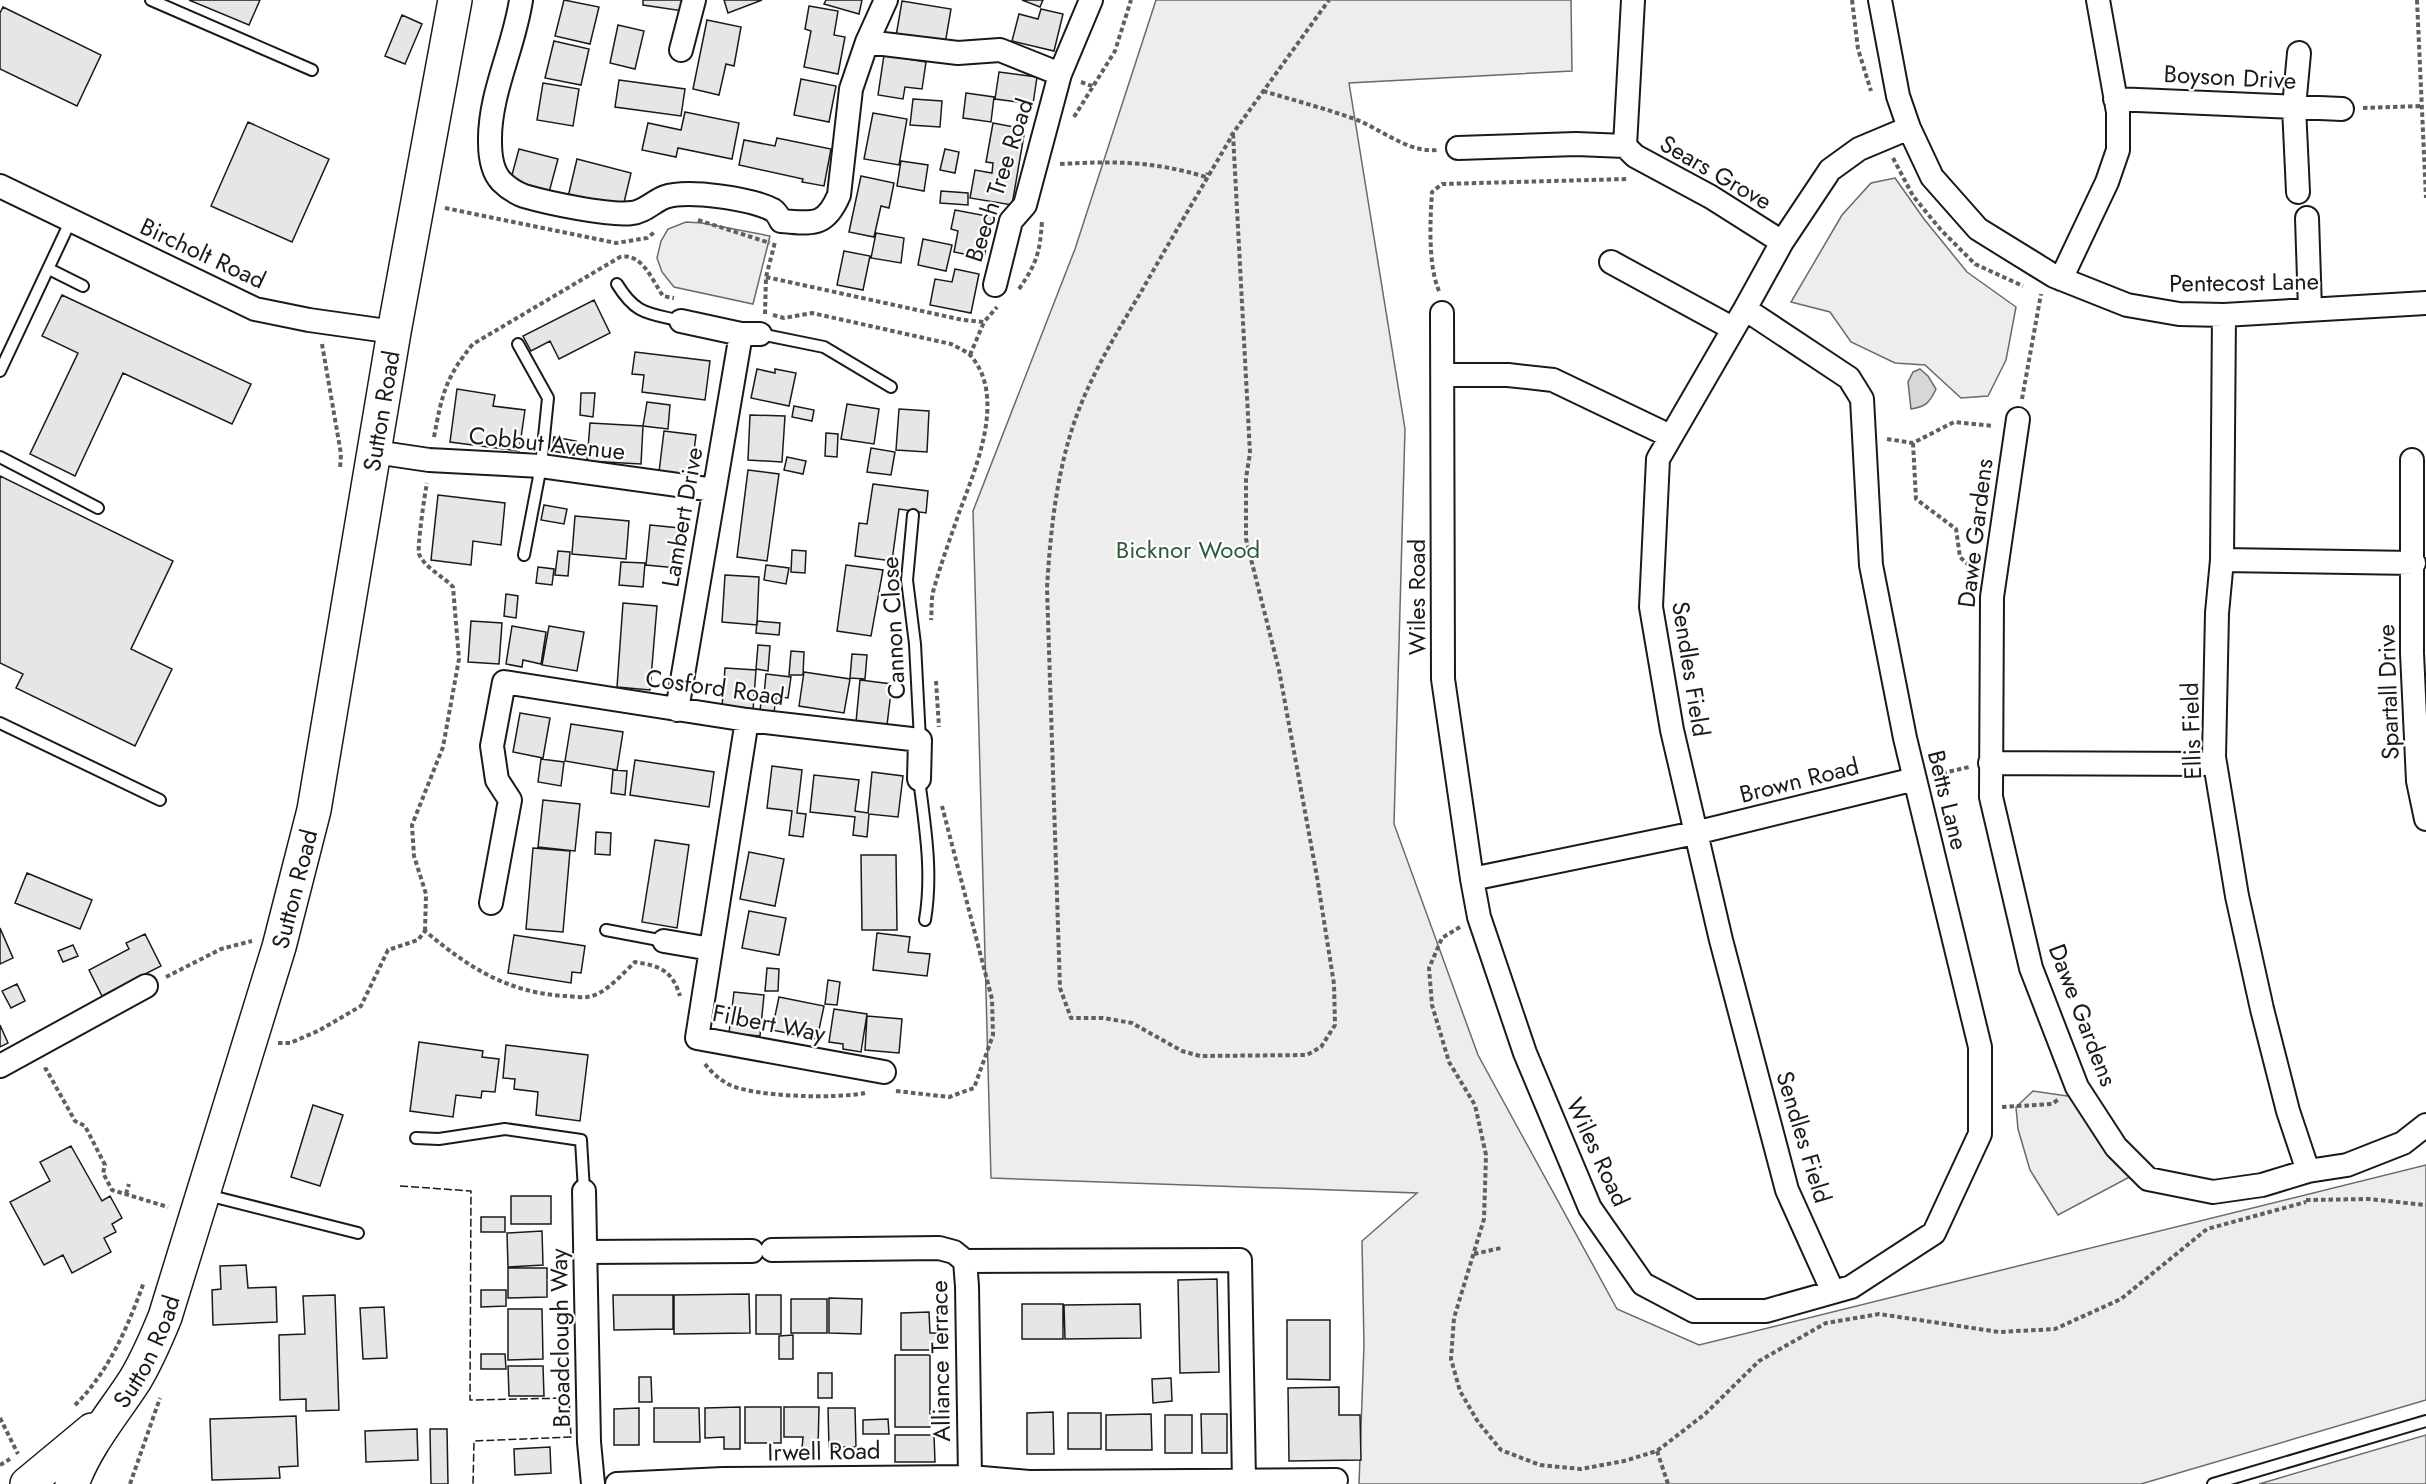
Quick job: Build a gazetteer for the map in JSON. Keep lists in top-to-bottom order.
{
  "streets": {
    "main road": ["Sutton Road"],
    "street": [
      "Boyson Drive",
      "Sears Grove",
      "Beech Tree Road",
      "Bircholt Road",
      "Pentecost Lane",
      "Cobbut Avenue",
      "Lambert Drive",
      "Dawe Gardens",
      "Wiles Road",
      "Sendles Field",
      "Cosford Road",
      "Spartall Drive",
      "Ellis Field",
      "Brown Road",
      "Betts Lane",
      "Filbert Way",
      "Broadclough Way",
      "Alliance Terrace",
      "Irwell Road"
    ],
    "lane": ["Cannon Close"]
  },
  "crossings": [
    ["Sears Grove", "Sendles Field"],
    ["Bircholt Road", "Sutton Road"],
    ["Pentecost Lane", "Sendles Field"],
    ["Pentecost Lane", "Ellis Field"],
    ["Sutton Road", "Cobbut Avenue"],
    ["Cobbut Avenue", "Lambert Drive"],
    ["Lambert Drive", "Cosford Road"],
    ["Dawe Gardens", "Ellis Field"],
    ["Wiles Road", "Sendles Field"],
    ["Wiles Road", "Betts Lane"],
    ["Cannon Close", "Cosford Road"],
    ["Sendles Field", "Brown Road"],
    ["Sendles Field", "Betts Lane"],
    ["Cosford Road", "Filbert Way"],
    ["Brown Road", "Betts Lane"],
    ["Broadclough Way", "Alliance Terrace"],
    ["Alliance Terrace", "Irwell Road"]
  ],
  "parks": ["Bicknor Wood"]
}
